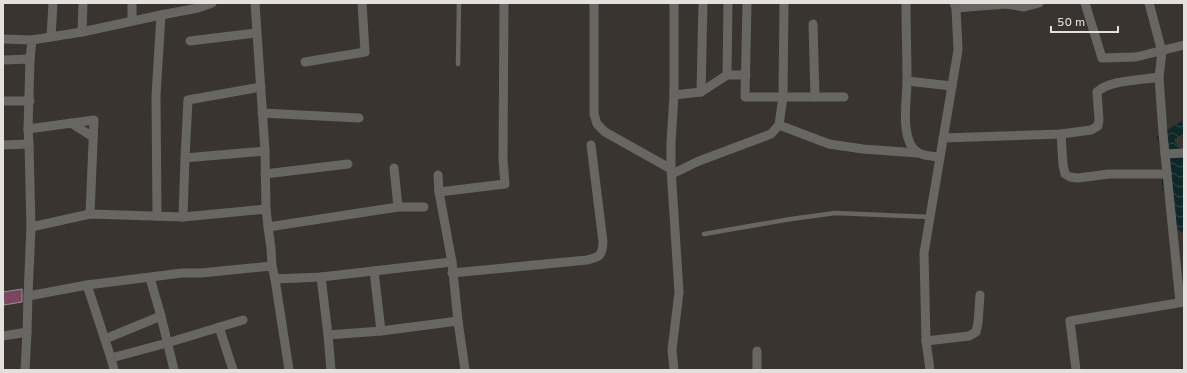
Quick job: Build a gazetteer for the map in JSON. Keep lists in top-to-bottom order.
{
  "scale_bar": "50 m"
}
